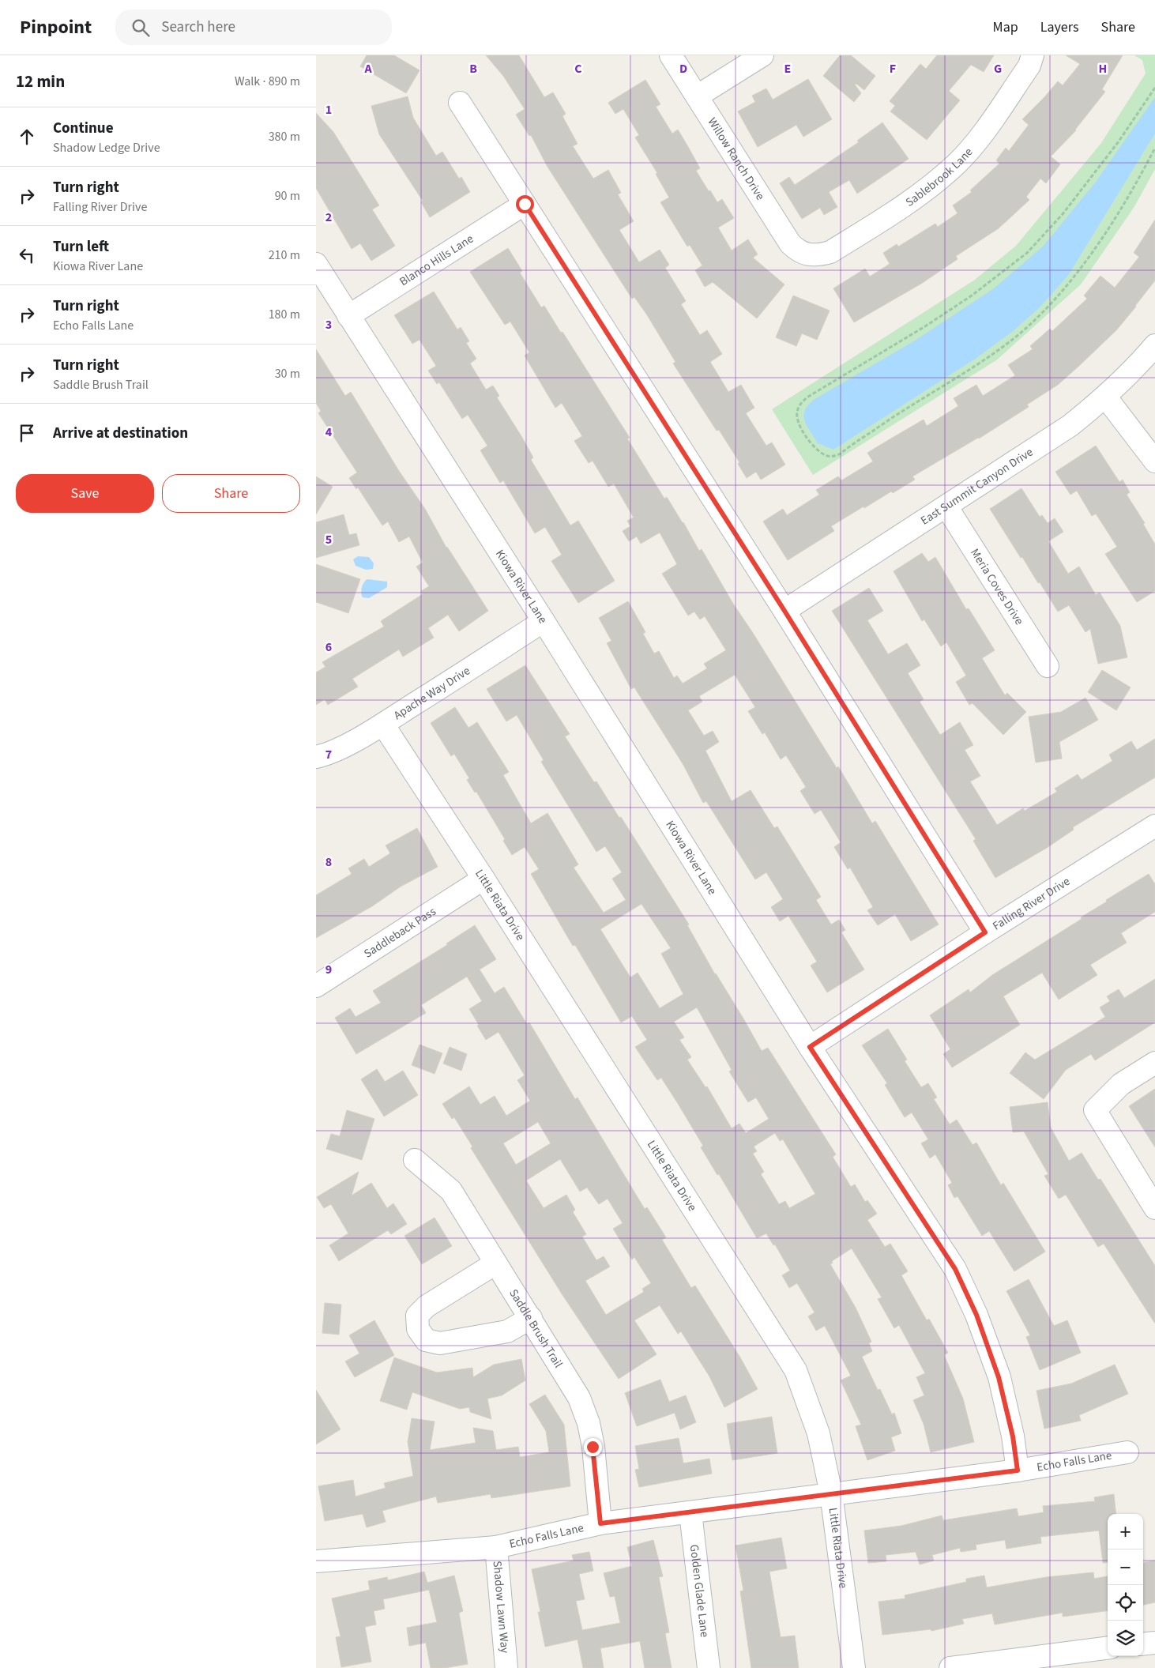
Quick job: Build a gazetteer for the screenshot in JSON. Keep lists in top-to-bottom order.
{
  "streets": {
    "street": [
      "Willow Ranch Drive",
      "Sablebrook Lane",
      "Blanco Hills Lane",
      "East Summit Canyon Drive",
      "Kiowa River Lane",
      "Meria Coves Drive",
      "Apache Way Drive",
      "Falling River Drive",
      "Little Riata Drive",
      "Saddleback Pass",
      "Saddle Brush Trail",
      "Echo Falls Lane",
      "Golden Glade Lane",
      "Shadow Lawn Way"
    ]
  },
  "crossings": [
    ["Willow Ranch Drive", "Sablebrook Lane"],
    ["Blanco Hills Lane", "Kiowa River Lane"],
    ["East Summit Canyon Drive", "Meria Coves Drive"],
    ["Kiowa River Lane", "Apache Way Drive"],
    ["Kiowa River Lane", "Falling River Drive"],
    ["Kiowa River Lane", "Echo Falls Lane"],
    ["Apache Way Drive", "Little Riata Drive"],
    ["Little Riata Drive", "Saddleback Pass"],
    ["Little Riata Drive", "Echo Falls Lane"],
    ["Saddle Brush Trail", "Echo Falls Lane"],
    ["Echo Falls Lane", "Golden Glade Lane"],
    ["Echo Falls Lane", "Shadow Lawn Way"]
  ],
  "page": {
    "header": "Pinpoint",
    "search": "Search here",
    "nav": ["Map", "Layers", "Share"],
    "heading": ["12 min", "Walk · 890 m"],
    "list": [
      ["Continue", "Shadow Ledge Drive", "380 m"],
      ["Turn right", "Falling River Drive", "90 m"],
      ["Turn left", "Kiowa River Lane", "210 m"],
      ["Turn right", "Echo Falls Lane", "180 m"],
      ["Turn right", "Saddle Brush Trail", "30 m"],
      "Arrive at destination"
    ],
    "buttons": ["Save", "Share"],
    "map_buttons": ["+", "−"]
  },
  "grid": {
    "columns": [
      "A",
      "B",
      "C",
      "D",
      "E",
      "F",
      "G",
      "H"
    ],
    "rows": [
      "1",
      "2",
      "3",
      "4",
      "5",
      "6",
      "7",
      "8",
      "9"
    ]
  }
}
